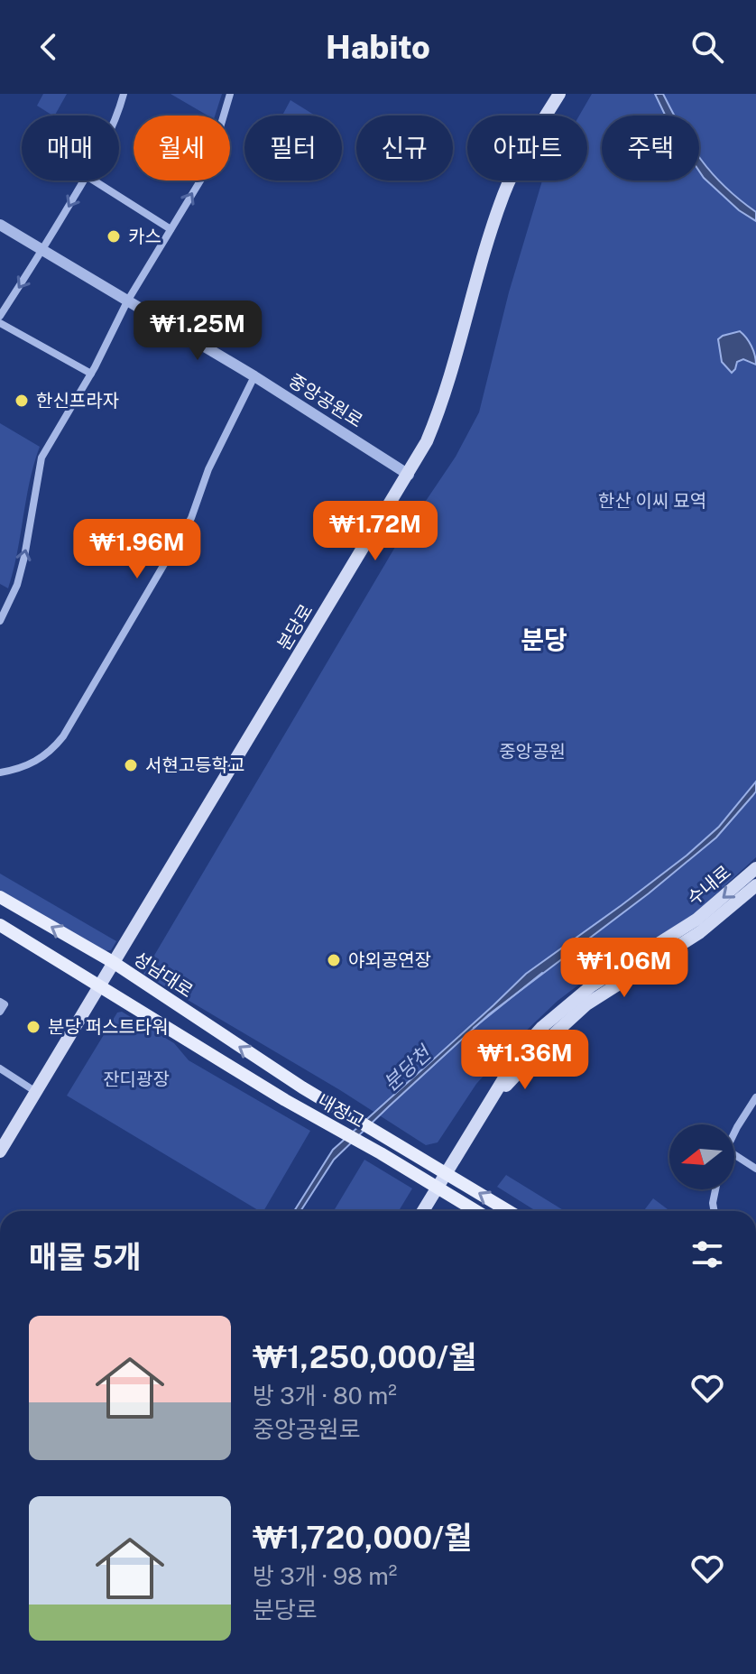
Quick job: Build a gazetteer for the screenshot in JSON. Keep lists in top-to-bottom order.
{
  "streets": {
    "main road": [
      "분당로",
      "수내로",
      "성남대로",
      "내정교"
    ],
    "street": ["중앙공원로"]
  },
  "crossings": [
    ["중앙공원로", "분당로"],
    ["분당로", "성남대로"],
    ["분당로", "내정교"],
    ["수내로", "성남대로"],
    ["수내로", "내정교"]
  ],
  "one_way": ["성남대로"],
  "districts": ["분당"],
  "water": ["분당천"],
  "parks": ["한산 이씨 묘역", "중앙공원", "잔디광장"],
  "places": [
    "카스",
    "한신프라자",
    "서현고등학교",
    "야외공연장",
    "분당 퍼스트타워"
  ],
  "north": "left",
  "page": {
    "header": "Habito",
    "chip": [
      "매매",
      "월세",
      "필터",
      "신규",
      "아파트",
      "주택"
    ],
    "price": [
      "₩1.25M",
      "₩1.72M",
      "₩1.96M",
      "₩1.06M",
      "₩1.36M"
    ],
    "heading": "매물 5개",
    "list": [
      {
        "name": "₩1,250,000/월",
        "note": "방 3개 · 80 m² · 중앙공원로"
      },
      {
        "name": "₩1,720,000/월",
        "note": "방 3개 · 98 m² · 분당로"
      }
    ]
  }
}
